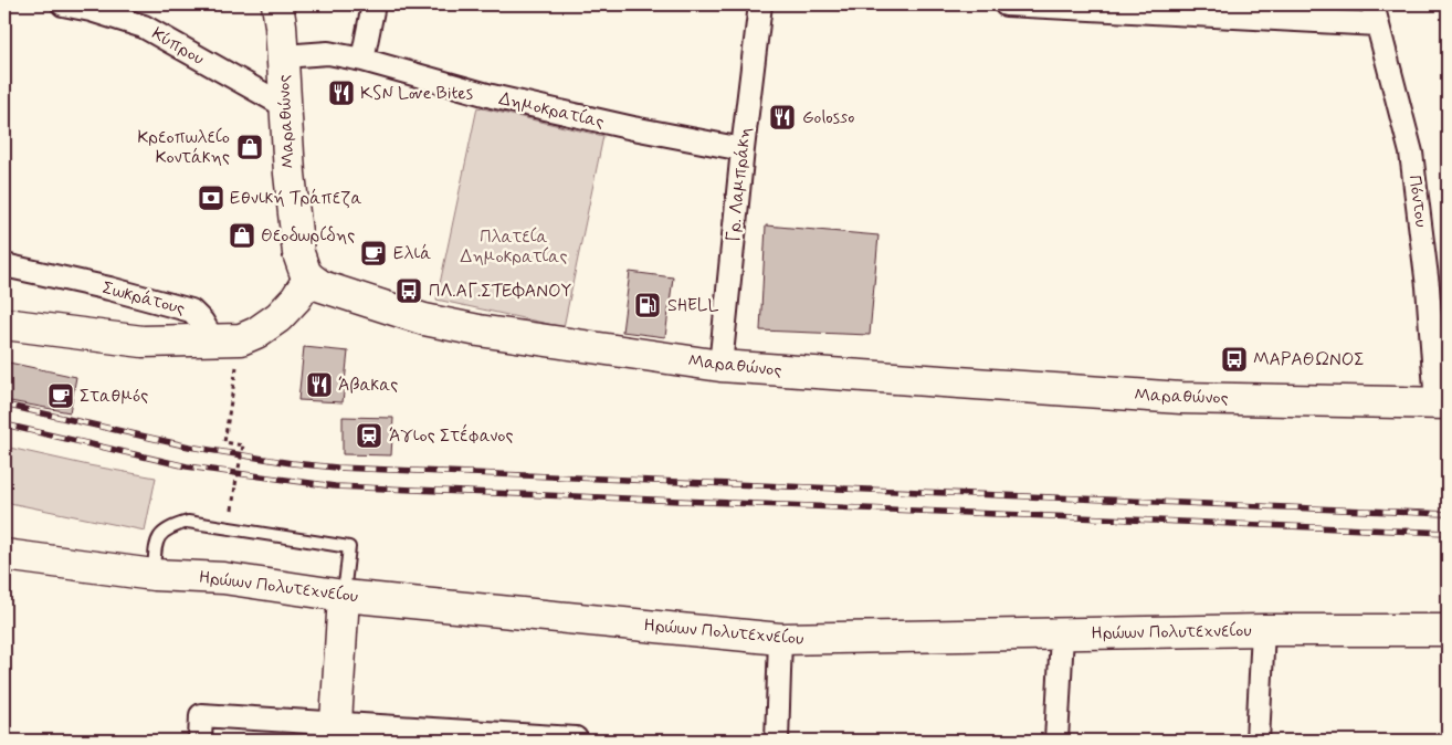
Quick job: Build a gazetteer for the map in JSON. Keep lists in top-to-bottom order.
{
  "streets": {
    "street": [
      "Κύπρου",
      "Δημοκρατίας",
      "Μαραθώνος",
      "Γρ. Λαμπράκη",
      "Πόντου",
      "Σωκράτους",
      "Ηρώων Πολυτεχνείου"
    ]
  },
  "crossings": [
    ["Κύπρου", "Μαραθώνος"],
    ["Δημοκρατίας", "Μαραθώνος"],
    ["Δημοκρατίας", "Γρ. Λαμπράκη"],
    ["Μαραθώνος", "Γρ. Λαμπράκη"],
    ["Μαραθώνος", "Πόντου"]
  ],
  "parks": ["Πλατεία Δημοκρατίας"],
  "places": {
    "restaurant": ["KSN Love Bites", "Golosso", "Άβακας"],
    "shop": ["Κρεοπωλείο Κοντάκης", "Θεοδωρίδης"],
    "bank": ["Εθνική Τράπεζα"],
    "cafe": ["Ελιά", "Σταθμός"],
    "bus stop": ["ΠΛ.ΑΓ.ΣΤΕΦΑΝΟΥ", "ΜΑΡΑΘΩΝΟΣ"],
    "fuel station": ["SHELL"],
    "station": ["Άγιος Στέφανος"]
  }
}
